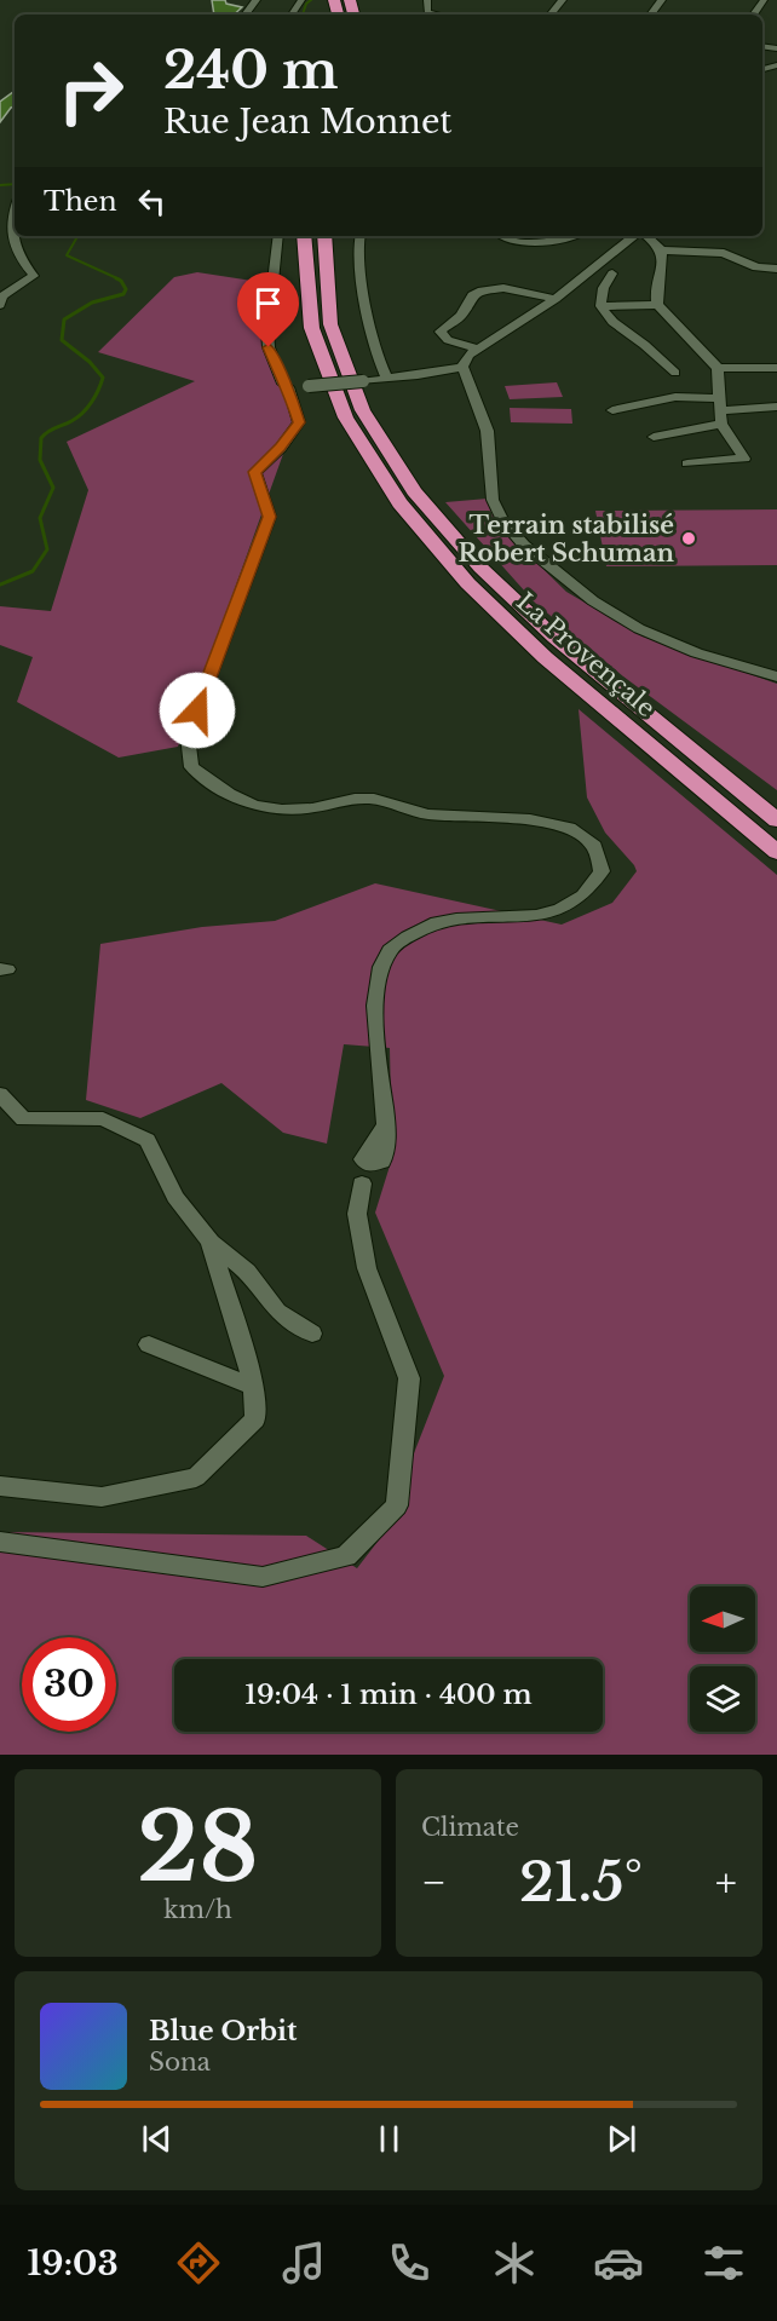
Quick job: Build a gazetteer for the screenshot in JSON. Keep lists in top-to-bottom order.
{
  "streets": {
    "highway": ["La Provençale"]
  },
  "places": ["Terrain stabilisé Robert Schuman"],
  "north": "left",
  "page": {
    "turn": ["240 m", "Rue Jean Monnet"],
    "then": "Then",
    "limit": "30",
    "trip": "19:04 · 1 min · 400 m",
    "tile": [
      ["28", "km/h"],
      "Climate"
    ],
    "heat": ["−", "21.5°", "+"],
    "song": ["Blue Orbit", "Sona"],
    "tabs": "19:03"
  }
}
